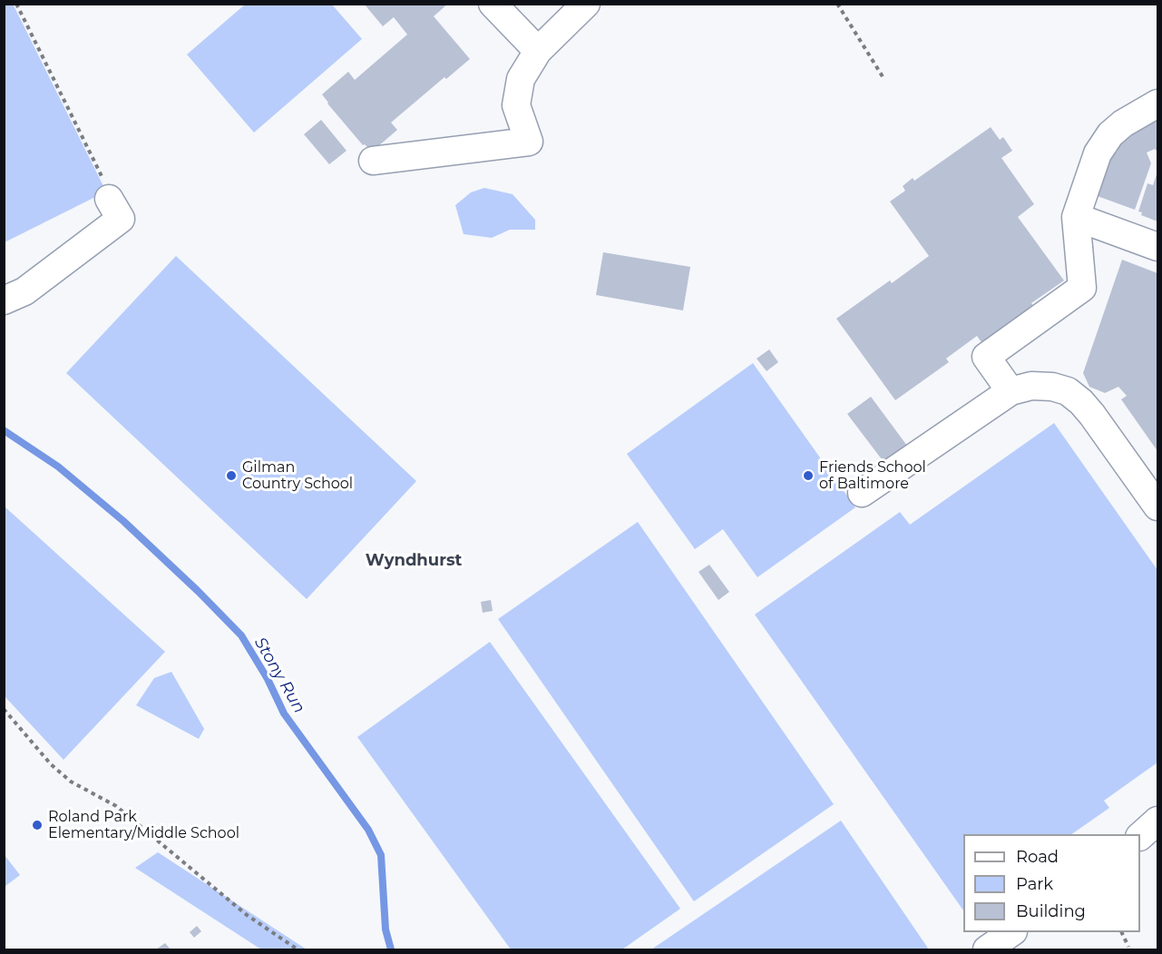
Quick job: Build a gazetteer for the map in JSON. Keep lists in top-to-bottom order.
{
  "districts": ["Wyndhurst"],
  "water": ["Stony Run"],
  "places": ["Gilman Country School", "Friends School of Baltimore", "Roland Park Elementary/Middle School"],
  "legend": ["Road", "Park", "Building"]
}
